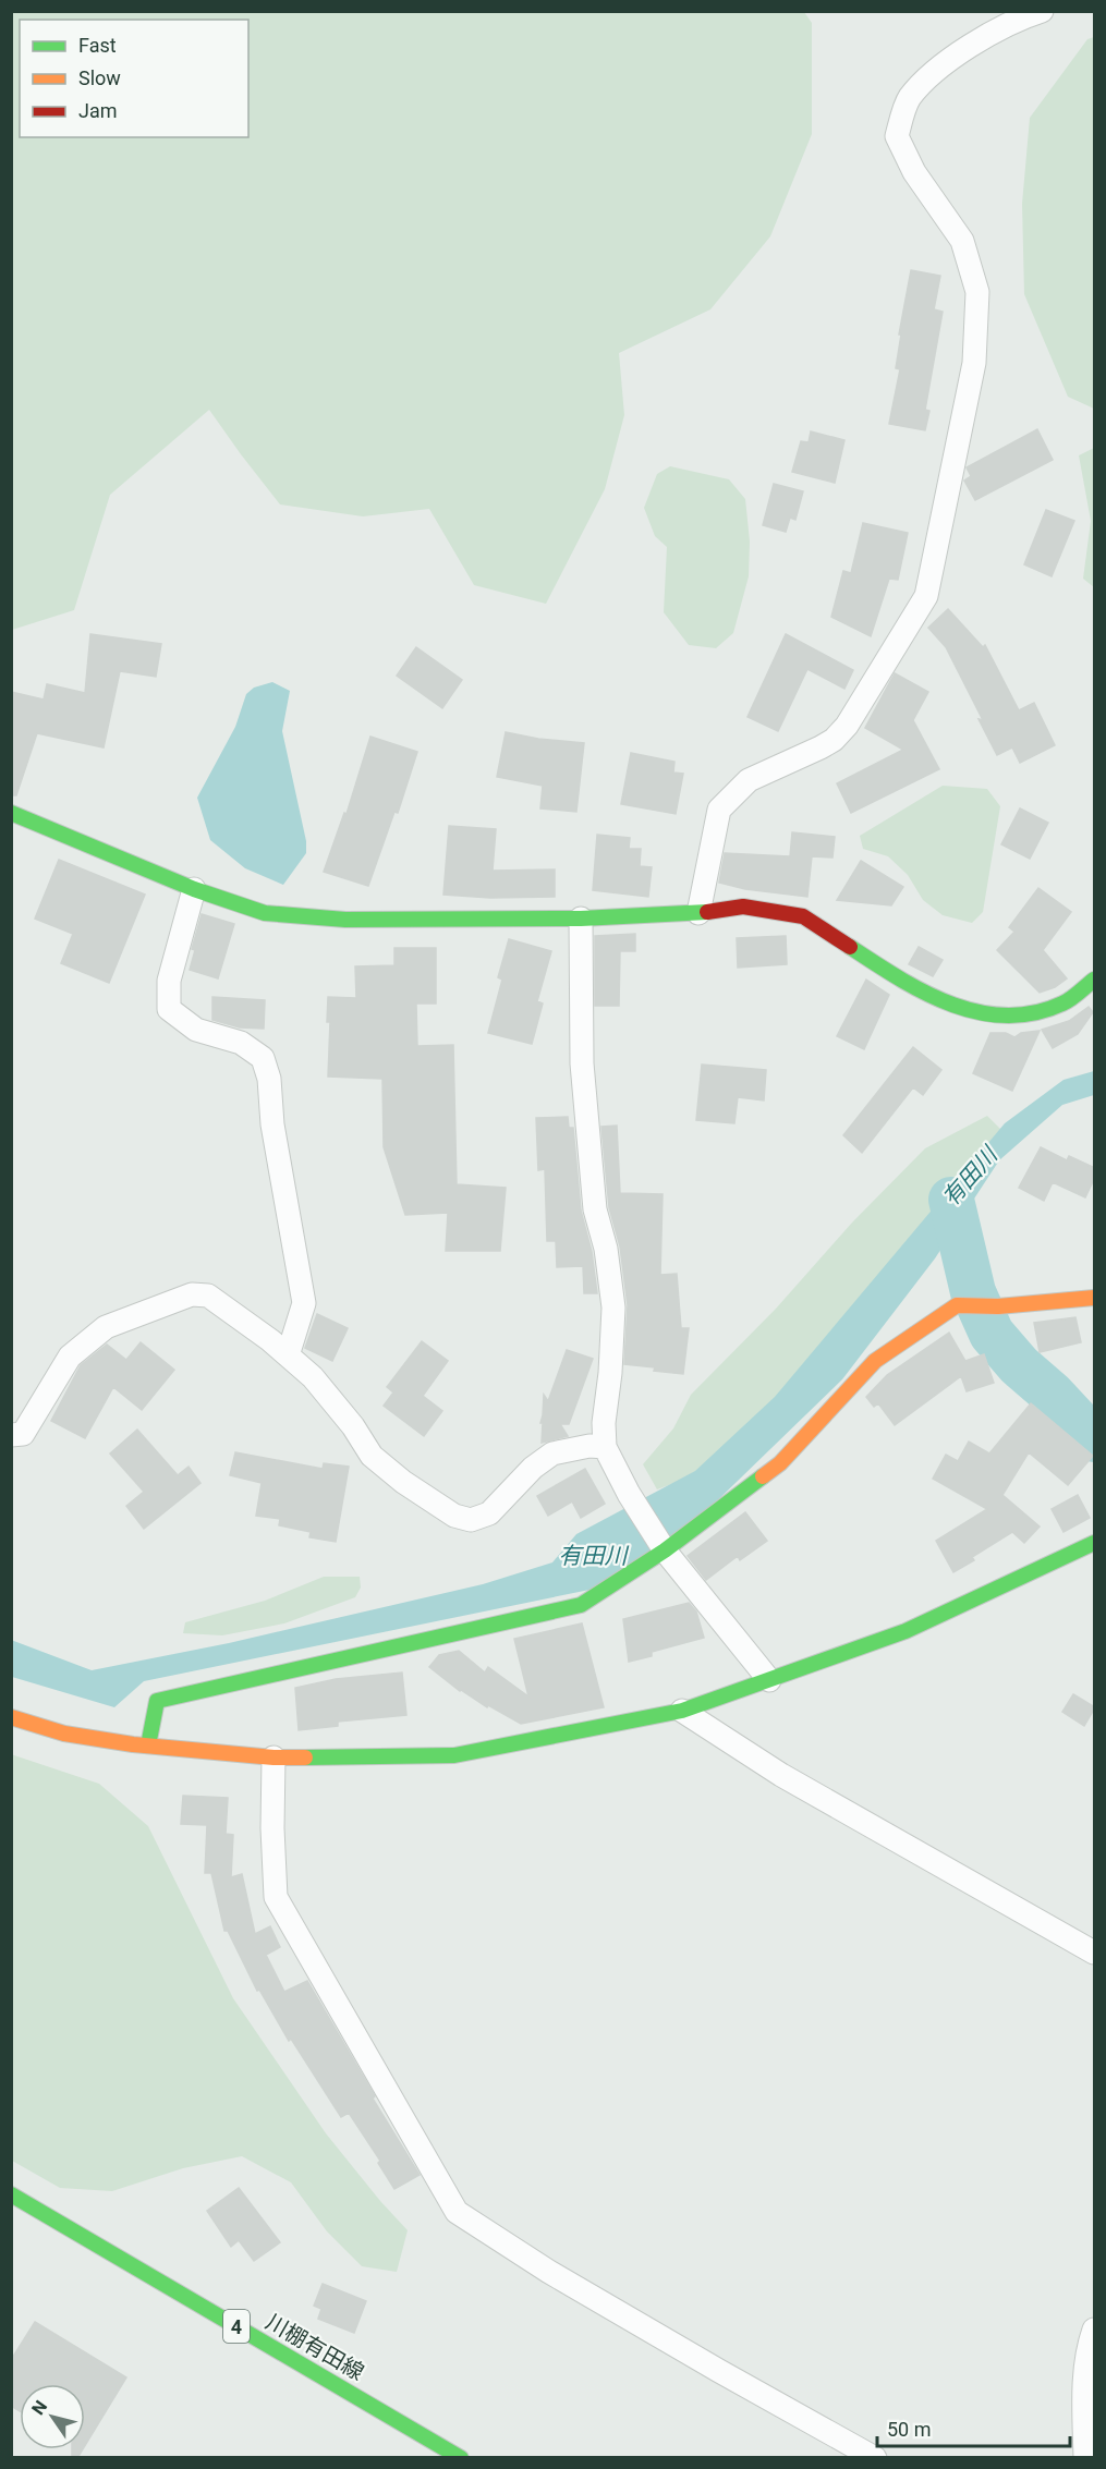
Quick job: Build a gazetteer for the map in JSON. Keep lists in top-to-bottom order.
{
  "streets": {
    "street": ["4", "川棚有田線"]
  },
  "water": ["有田川"],
  "legend": ["Fast", "Slow", "Jam"],
  "scale_bar": "50 m",
  "north": "top left"
}
